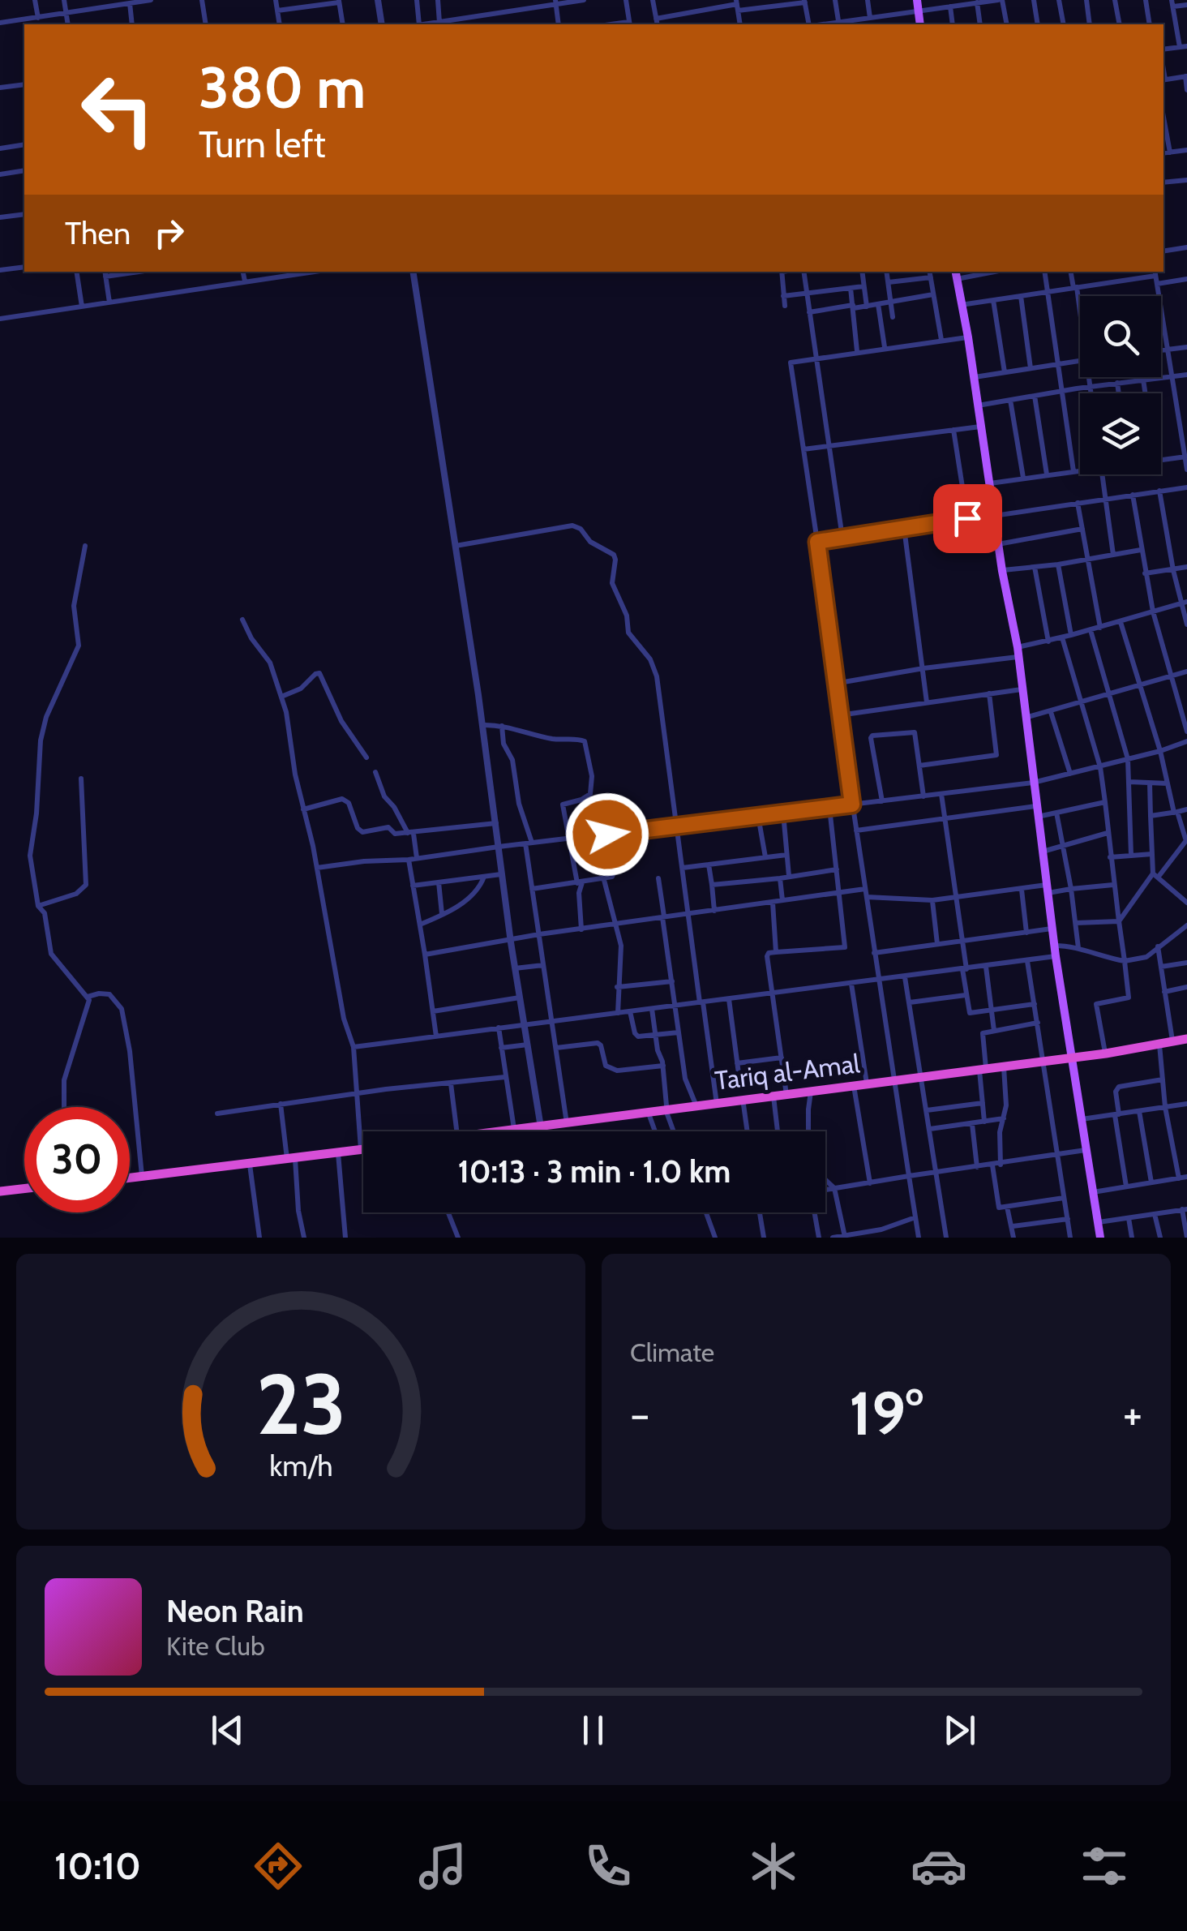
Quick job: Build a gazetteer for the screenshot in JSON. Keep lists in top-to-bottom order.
{
  "streets": {
    "highway": ["Tariq al-Amal"]
  },
  "page": {
    "turn": ["380 m", "Turn left"],
    "then": "Then",
    "limit": "30",
    "trip": "10:13 · 3 min · 1.0 km",
    "tile": "Climate",
    "heat": ["−", "19°", "+"],
    "song": ["Neon Rain", "Kite Club"],
    "tabs": "10:10",
    "gauge": ["23", "km/h"]
  }
}
